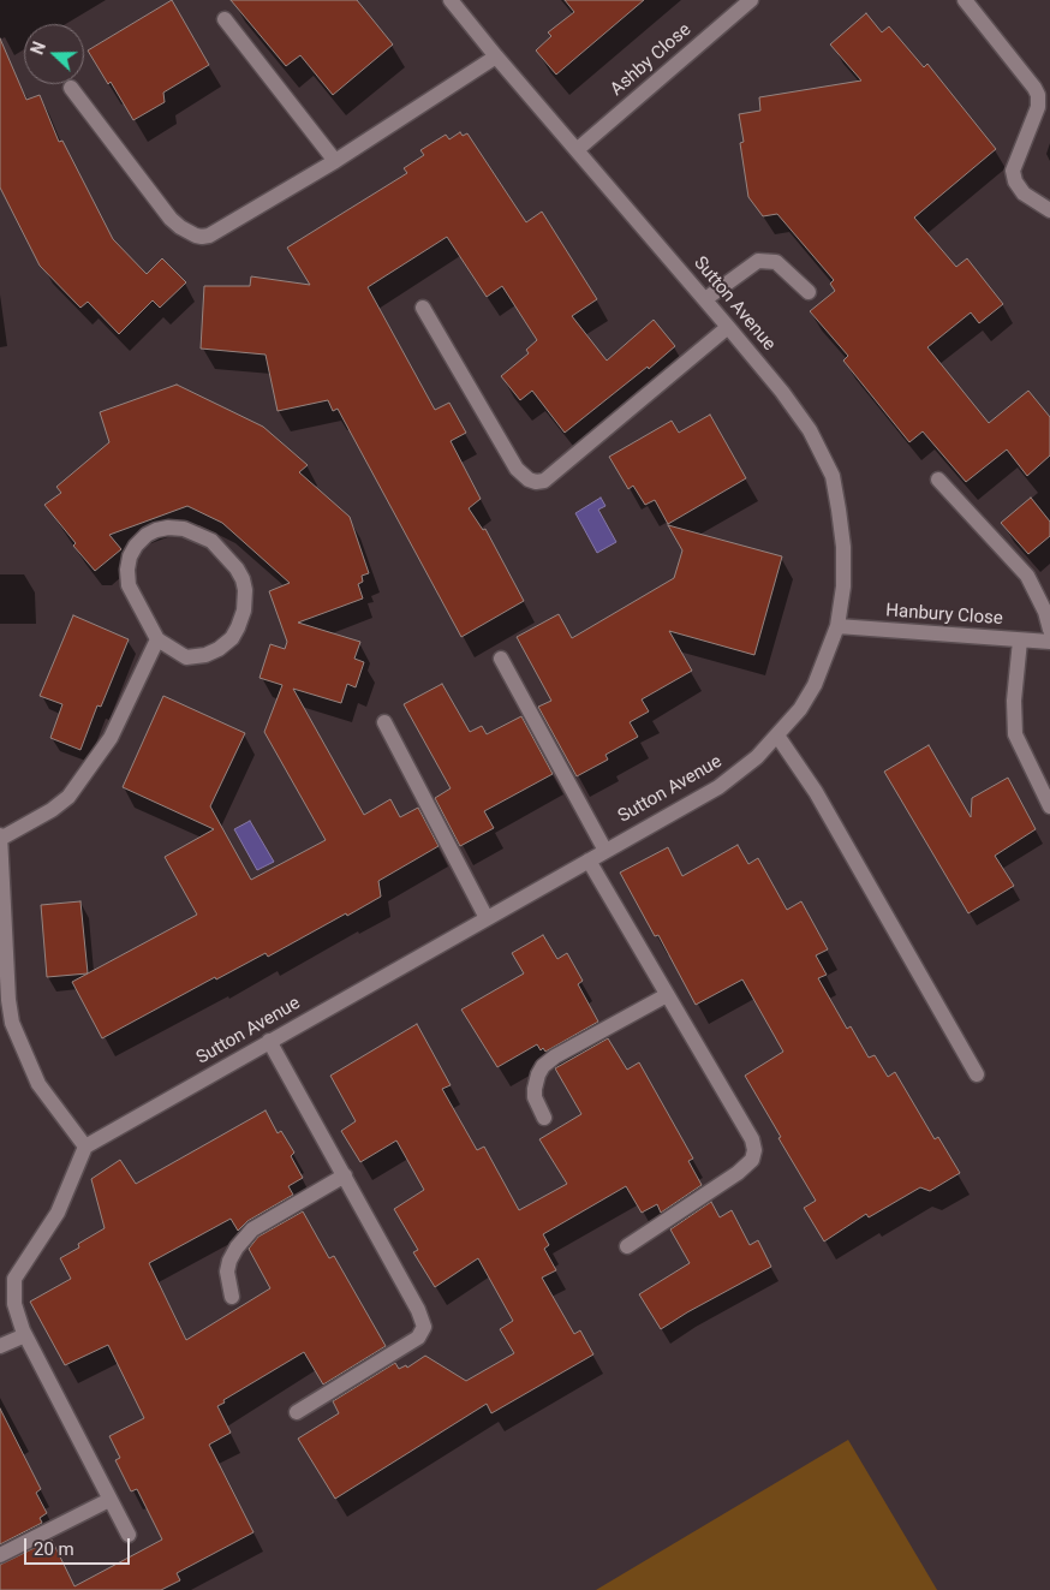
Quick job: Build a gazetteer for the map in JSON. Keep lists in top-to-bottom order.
{
  "streets": {
    "street": ["Ashby Close", "Sutton Avenue", "Hanbury Close"]
  },
  "crossings": [
    ["Ashby Close", "Sutton Avenue"],
    ["Sutton Avenue", "Hanbury Close"]
  ],
  "scale_bar": "20 m",
  "north": "left"
}
